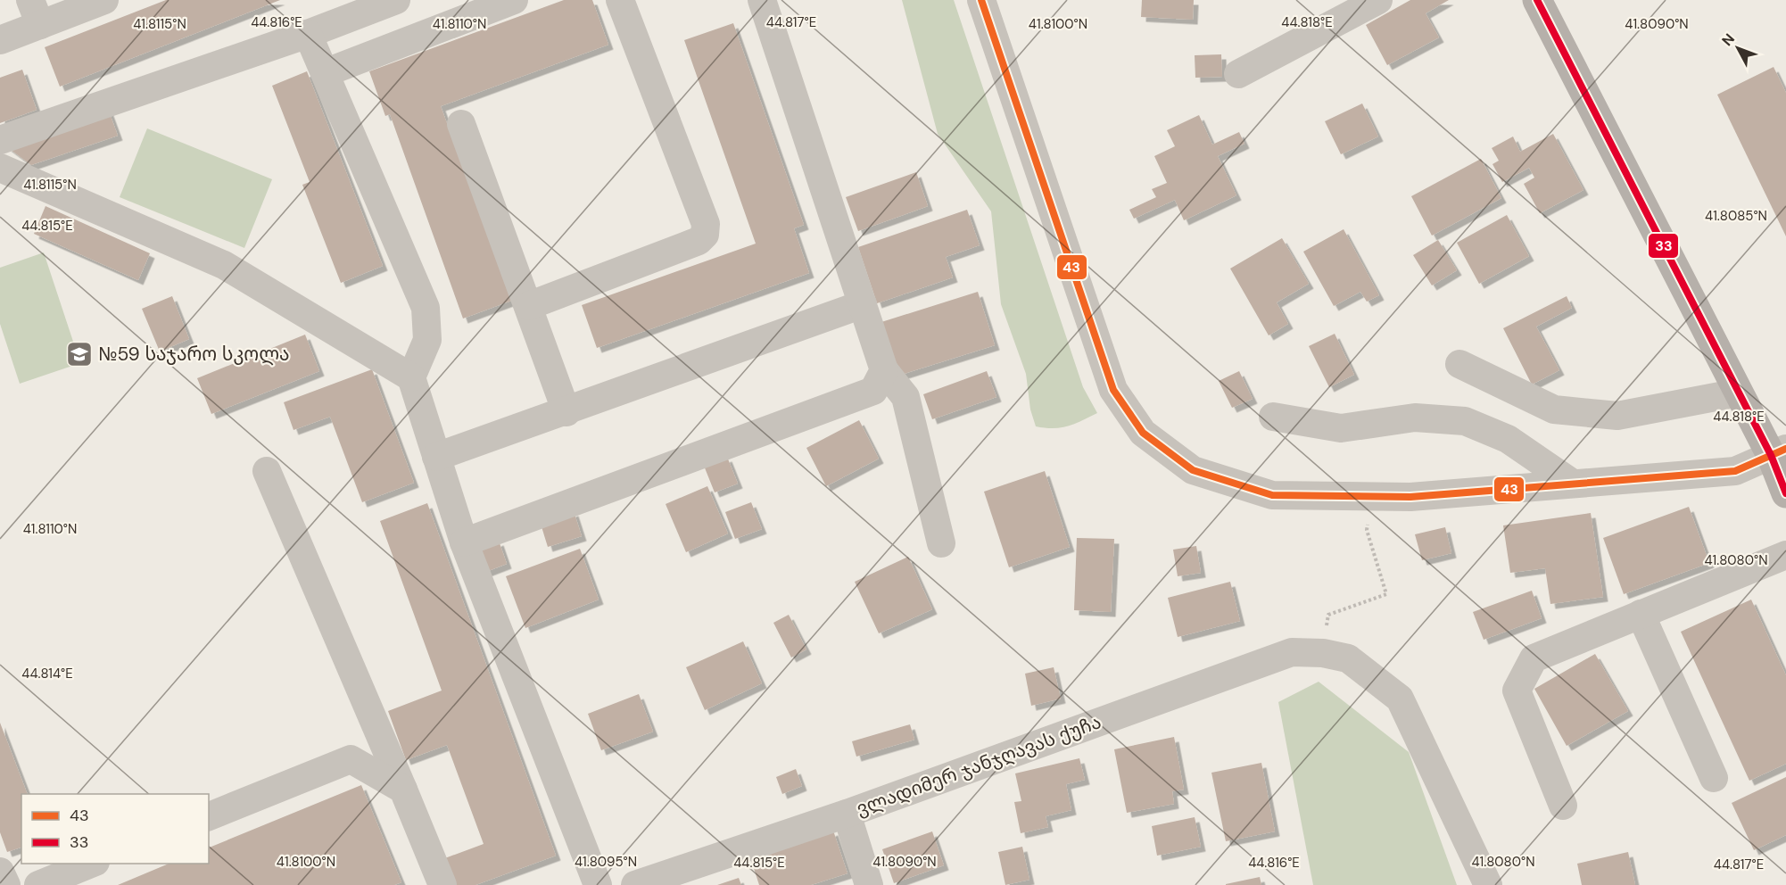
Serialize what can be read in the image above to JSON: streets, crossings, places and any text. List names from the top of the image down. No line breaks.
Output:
{"streets":{"street":["ვლადიმერ ჯანჯღავას ქუჩა"]},"places":{"school or university":["№59 საჯარო სკოლა"]},"lines":["transit line 43","transit line 33"],"legend":["43","33"],"north":"top left","coordinates":["44.817°E","44.818°E","44.816°E","41.8115°N","41.8110°N","41.8100°N","41.8090°N","41.8085°N","44.815°E","41.8080°N","44.814°E","41.8095°N"]}
